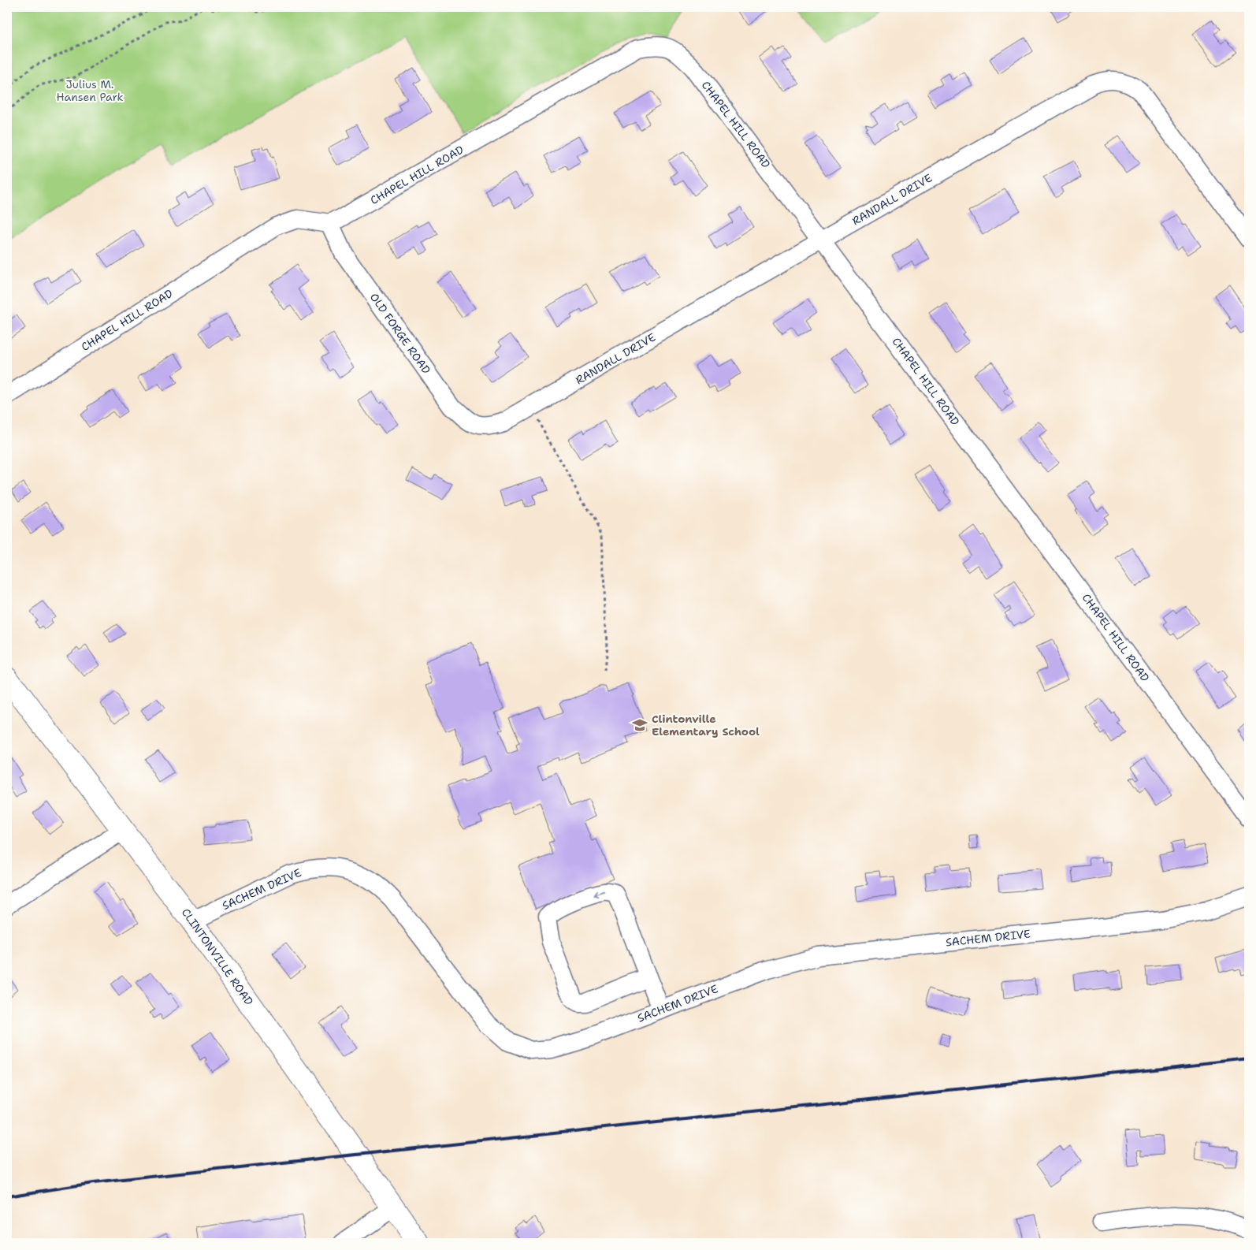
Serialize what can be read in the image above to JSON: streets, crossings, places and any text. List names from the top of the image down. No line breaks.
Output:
{"streets":{"main road":["CLINTONVILLE ROAD"],"street":["CHAPEL HILL ROAD","RANDALL DRIVE","OLD FORGE ROAD","SACHEM DRIVE"]},"crossings":[["CHAPEL HILL ROAD","RANDALL DRIVE"],["CHAPEL HILL ROAD","OLD FORGE ROAD"],["RANDALL DRIVE","OLD FORGE ROAD"],["SACHEM DRIVE","CLINTONVILLE ROAD"]],"parks":["Julius M. Hansen Park"],"places":{"school or university":["Clintonville Elementary School"]}}
